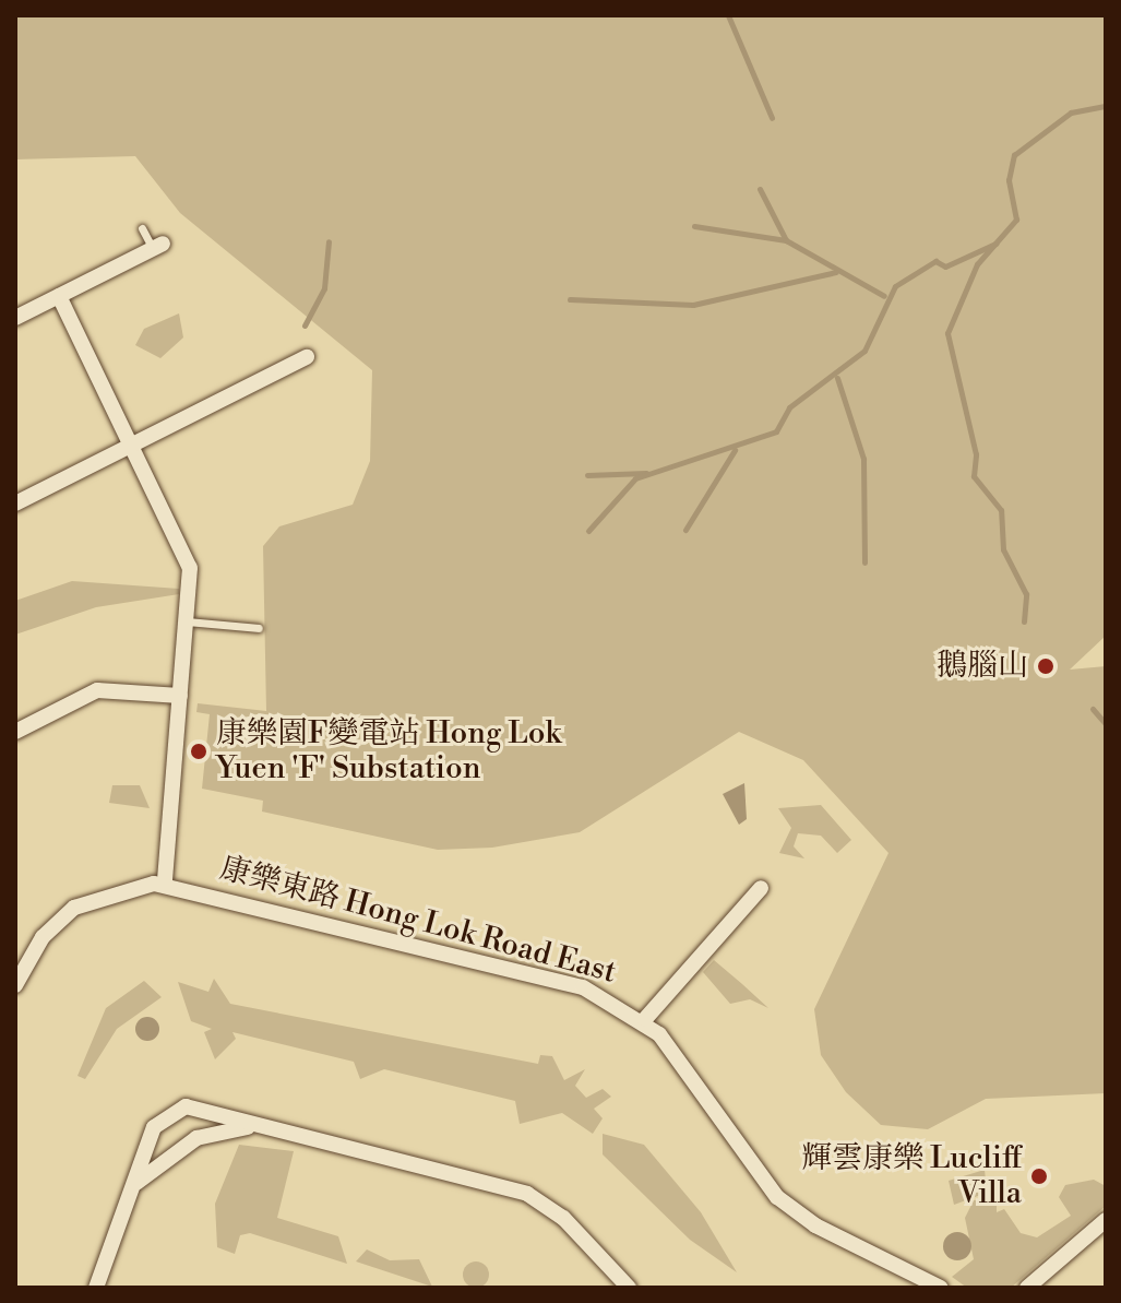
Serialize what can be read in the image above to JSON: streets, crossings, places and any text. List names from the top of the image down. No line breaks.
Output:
{"streets":{"street":["康樂東路 Hong Lok Road East"]},"places":["鵝腦山","康樂園F變電站 Hong Lok Yuen 'F' Substation","輝雲康樂 Lucliff Villa"]}
